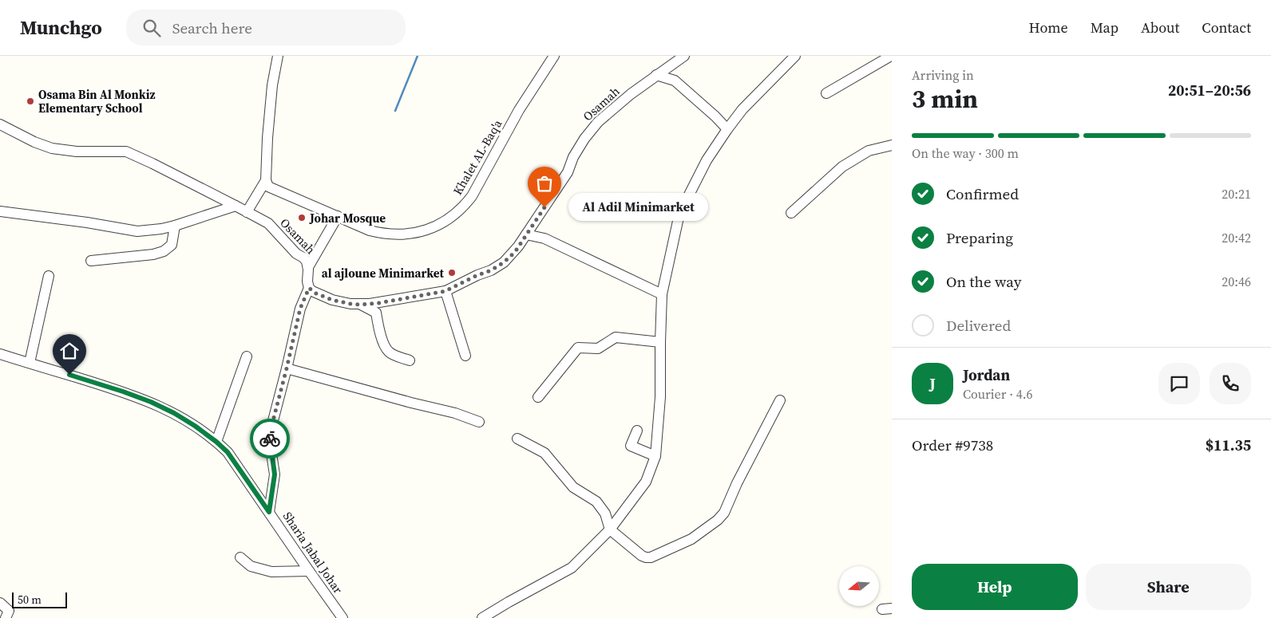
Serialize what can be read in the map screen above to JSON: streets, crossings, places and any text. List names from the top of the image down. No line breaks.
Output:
{"streets":{"street":["Osamah","Khalet AL-Baq'a","Sharia Jabal Johar"]},"places":["Osama Bin Al Monkiz Elementary School","Al Adil Minimarket","Johar Mosque","al ajloune Minimarket"],"scale_bar":"50 m","north":"left","page":{"header":"Munchgo","search":"Search here","nav":["Home","Map","About","Contact"],"heading":["3 min","Arriving in","20:51–20:56"],"panel":["Jordan","Courier · 4.6","Order #9738","$11.35"],"bar":"On the way · 300 m","list":[["Confirmed","20:21"],["Preparing","20:42"],["On the way","20:46"],"Delivered"],"bubble":"Al Adil Minimarket","round":"J","buttons":["Help","Share"],"scale":"50 m"}}
